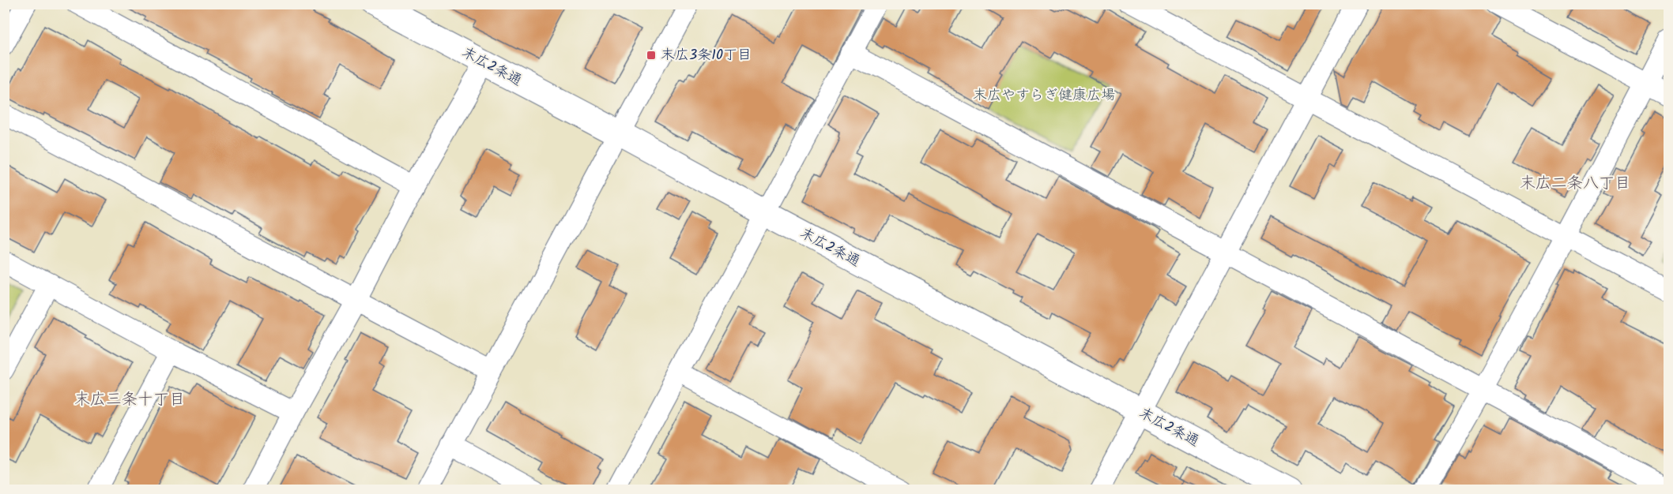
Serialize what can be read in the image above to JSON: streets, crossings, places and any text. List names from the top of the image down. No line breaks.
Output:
{"streets":{"street":["末広2条通"]},"districts":["末広二条八丁目","末広三条十丁目"],"parks":["末広やすらぎ健康広場"],"places":{"transit":["末広3条10丁目"]}}
